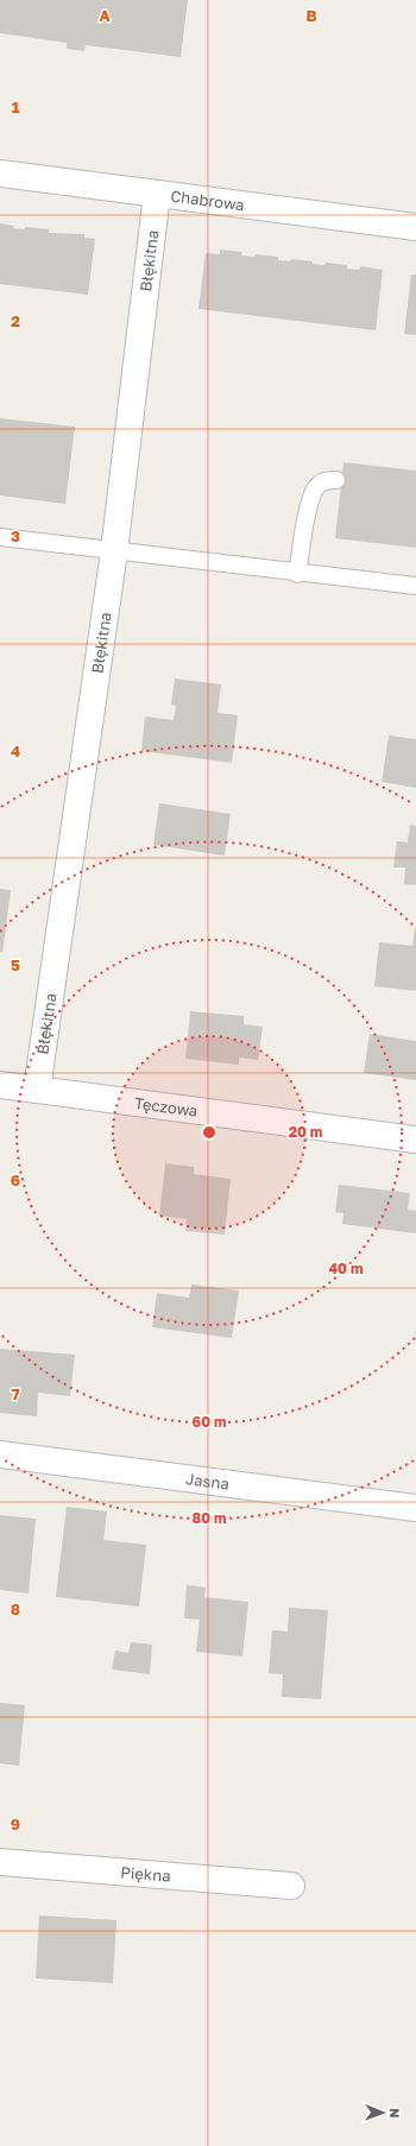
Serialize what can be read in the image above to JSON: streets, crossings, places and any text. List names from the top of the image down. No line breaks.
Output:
{"streets":{"street":["Chabrowa","Błękitna","Tęczowa","Jasna","Piękna"]},"crossings":[["Chabrowa","Błękitna"],["Błękitna","Tęczowa"]],"north":"right","grid":{"columns":["A","B"],"rows":["1","2","3","4","5","6","7","8","9"]},"rings":["20 m","40 m","60 m","80 m"]}
